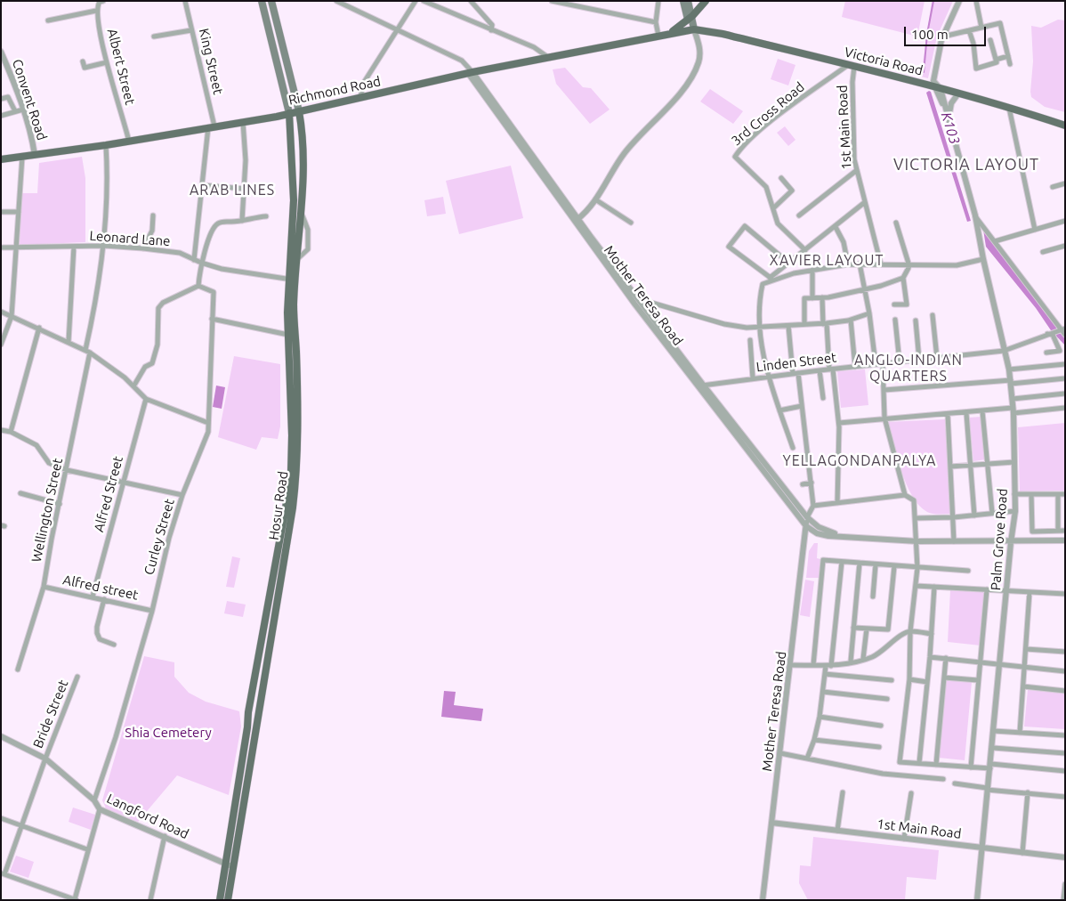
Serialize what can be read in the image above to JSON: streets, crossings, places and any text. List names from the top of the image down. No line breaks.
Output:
{"streets":{"main road":["Victoria Road","Richmond Road","Hosur Road"],"street":["King Street","Albert Street","Convent Road","3rd Cross Road","1st Main Road","Leonard Lane","Mother Teresa Road","Linden Street","Alfred Street","Wellington Street","Curley Street","Palm Grove Road","Alfred street","Bride Street","Langford Road"]},"crossings":[["King Street","Richmond Road"],["King Street","Leonard Lane"],["Victoria Road","Richmond Road"],["Victoria Road","3rd Cross Road"],["Victoria Road","1st Main Road"],["Victoria Road","Palm Grove Road"],["Albert Street","Richmond Road"],["Richmond Road","Convent Road"],["Richmond Road","Mother Teresa Road"],["Richmond Road","Hosur Road"],["Richmond Road","Wellington Street"],["3rd Cross Road","1st Main Road"],["1st Main Road","Mother Teresa Road"],["1st Main Road","Palm Grove Road"],["Leonard Lane","Hosur Road"],["Leonard Lane","Wellington Street"],["Mother Teresa Road","Linden Street"],["Linden Street","Palm Grove Road"],["Alfred Street","Alfred street"],["Hosur Road","Langford Road"],["Wellington Street","Alfred street"],["Curley Street","Alfred street"],["Curley Street","Langford Road"],["Bride Street","Langford Road"]],"districts":["VICTORIA LAYOUT","ARAB LINES","XAVIER LAYOUT","ANGLO-INDIAN QUARTERS","YELLAGONDANPALYA"],"water":["K103"],"parks":["Shia Cemetery"],"scale_bar":"100 m"}
